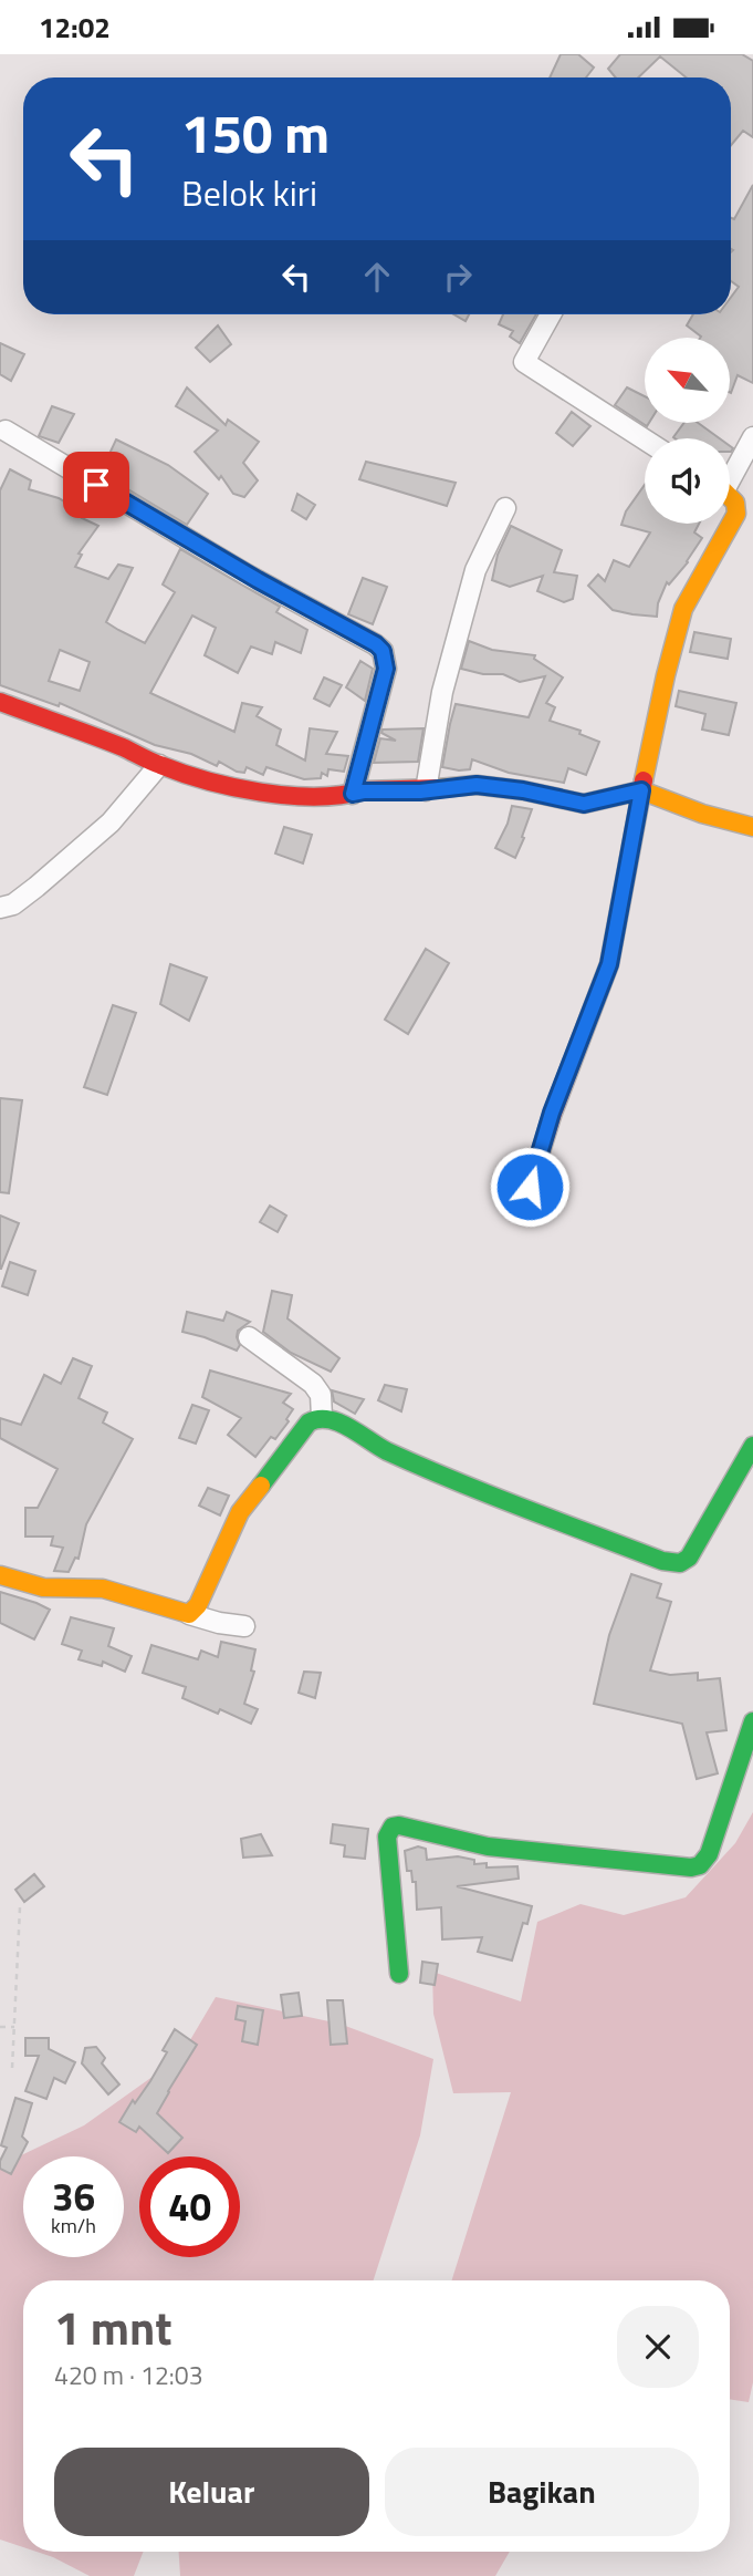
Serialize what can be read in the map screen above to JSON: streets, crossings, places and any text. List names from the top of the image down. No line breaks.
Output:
{"north":"top left","page":{"status":"12:02","turn":["150 m","Belok kiri"],"speed":"36 km/h","limit":"40","heading":["1 mnt","420 m · 12:03"],"buttons":["Keluar","Bagikan"]}}
